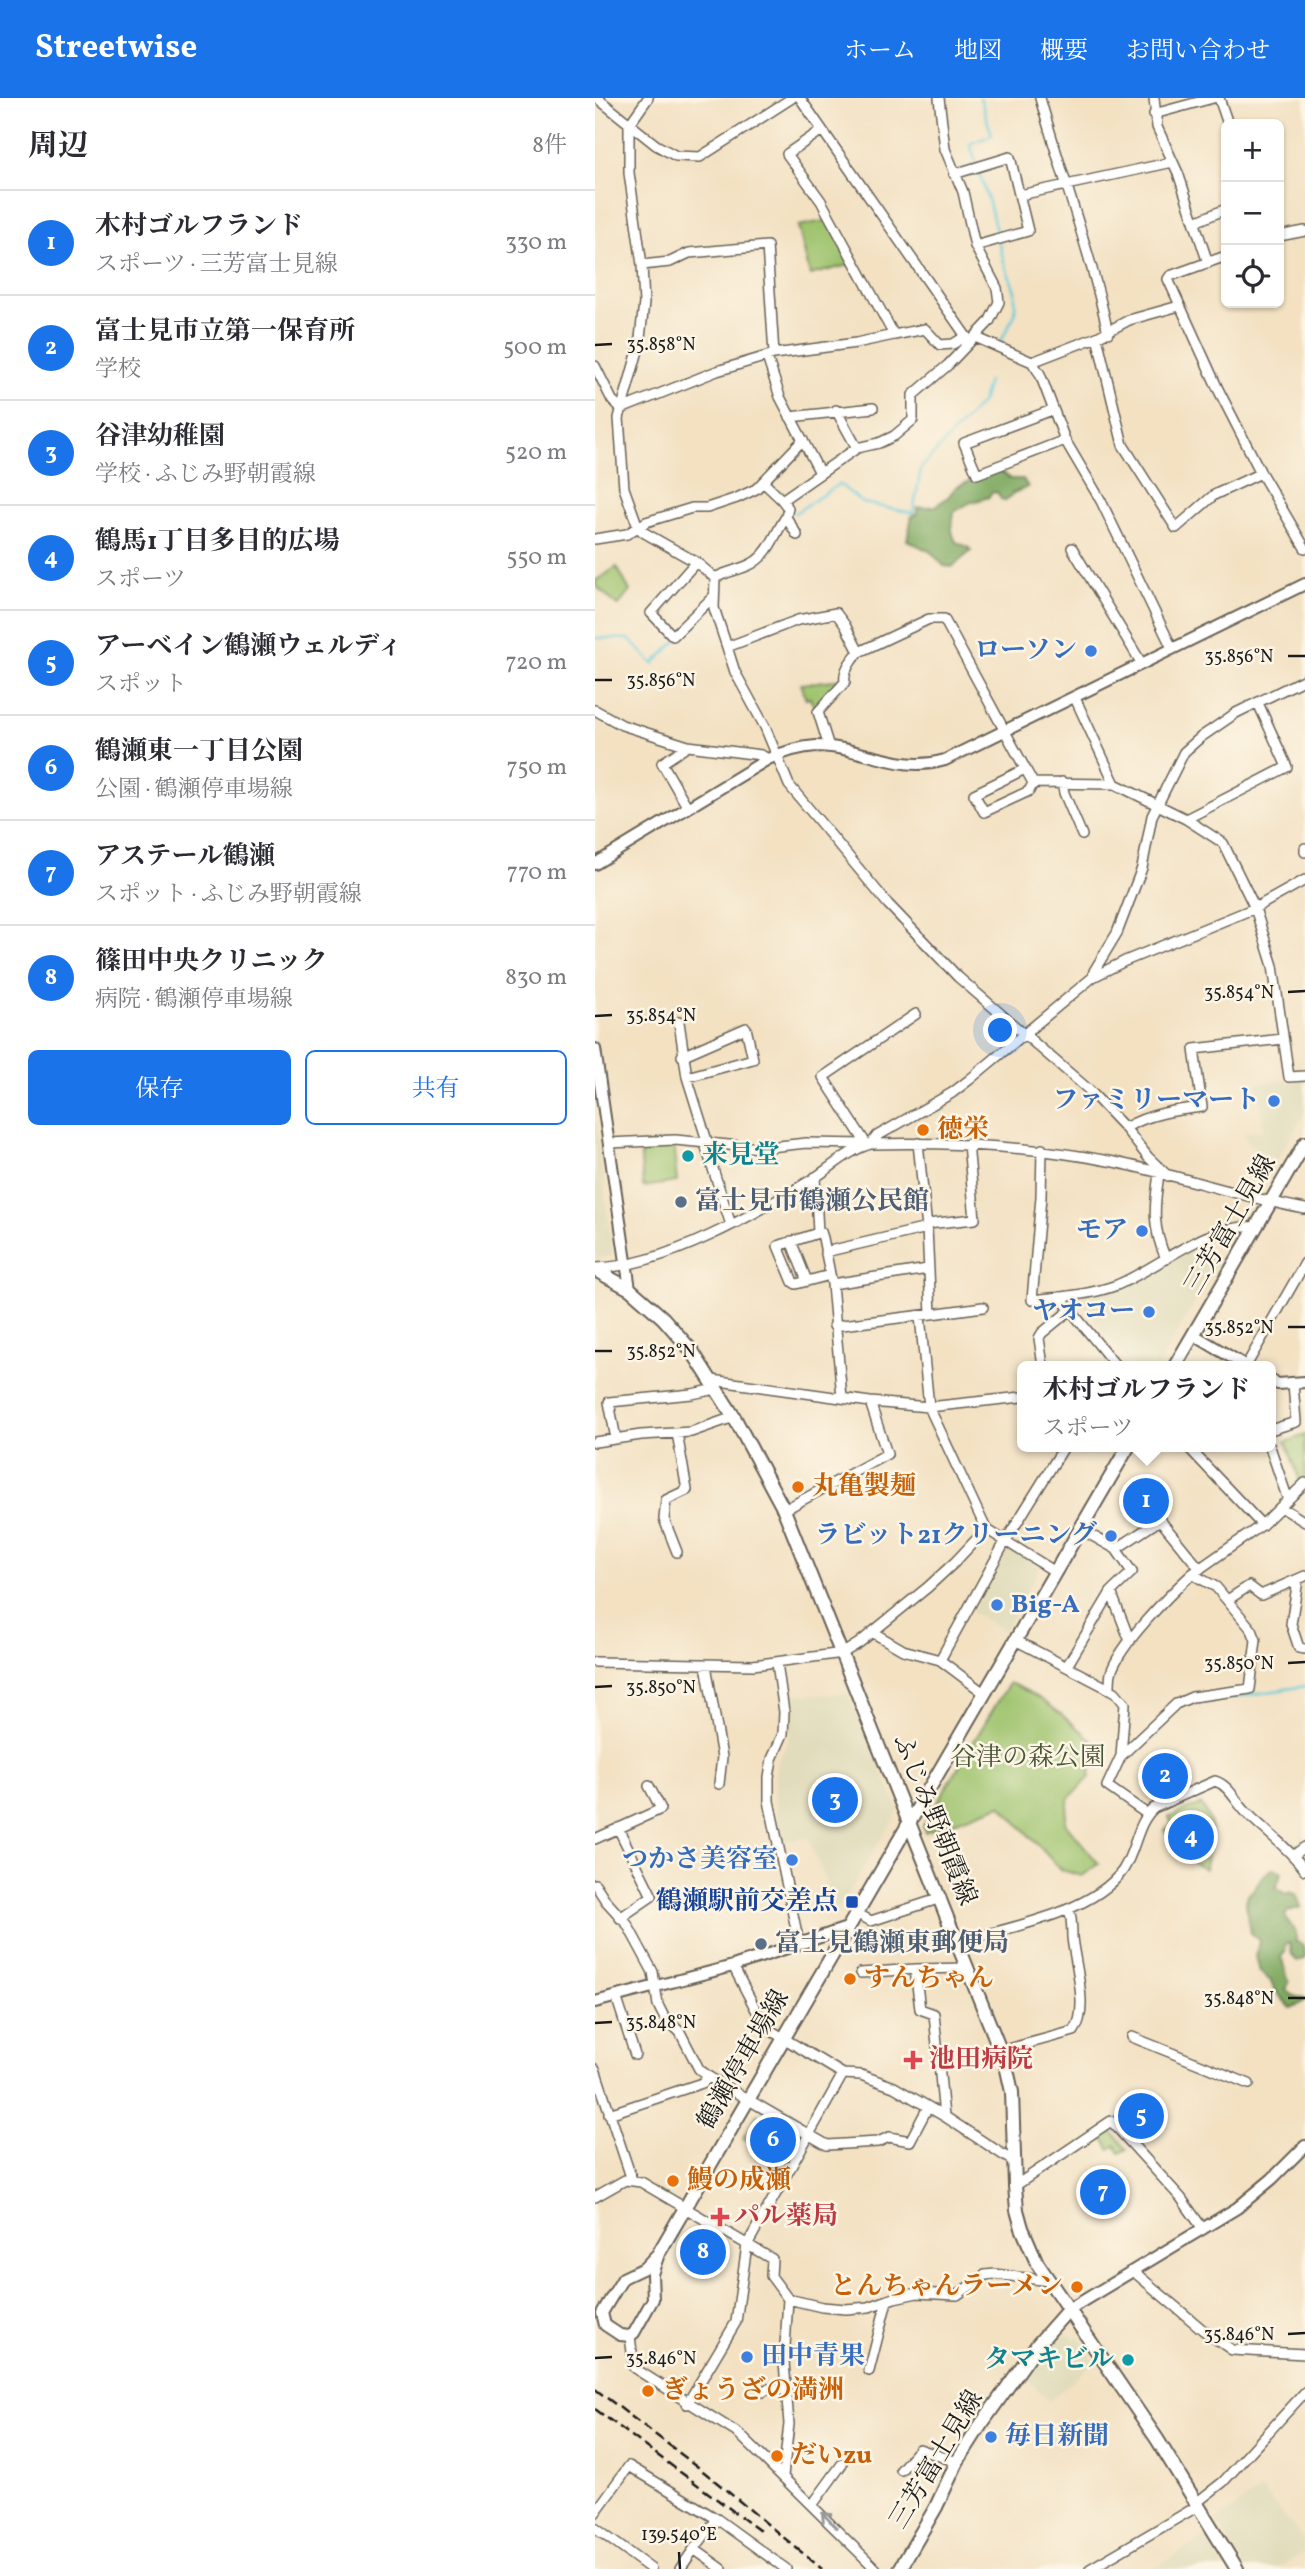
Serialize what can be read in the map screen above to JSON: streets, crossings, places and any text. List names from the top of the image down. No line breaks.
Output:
{"streets":{"main road":["三芳富士見線","ふじみ野朝霞線","鶴瀬停車場線"]},"crossings":[["三芳富士見線","ふじみ野朝霞線"],["ふじみ野朝霞線","鶴瀬停車場線"]],"parks":["谷津の森公園"],"places":{"other":["ローソン","ファミリーマート","徳栄","来見堂","富士見市鶴瀬公民館","モア","ヤオコー","丸亀製麺","ラビット21クリーニング","Big-A","つかさ美容室","富士見鶴瀬東郵便局","すんちゃん","鰻の成瀬","とんちゃんラーメン","田中青果","タマキビル","ぎょうざの満洲","毎日新聞","だいzu"],"transit":["鶴瀬駅前交差点"],"health":["池田病院","パル薬局"]},"page":{"header":"Streetwise","nav":["ホーム","地図","概要","お問い合わせ"],"heading":["周辺","8件"],"map_buttons":["+","−"],"list":[{"mark":"1","name":"木村ゴルフランド","note":"スポーツ · 三芳富士見線","value":"330 m"},{"mark":"2","name":"富士見市立第一保育所","note":"学校","value":"500 m"},{"mark":"3","name":"谷津幼稚園","note":"学校 · ふじみ野朝霞線","value":"520 m"},{"mark":"4","name":"鶴馬1丁目多目的広場","note":"スポーツ","value":"550 m"},{"mark":"5","name":"アーベイン鶴瀬ウェルディ","note":"スポット","value":"720 m"},{"mark":"6","name":"鶴瀬東一丁目公園","note":"公園 · 鶴瀬停車場線","value":"750 m"},{"mark":"7","name":"アステール鶴瀬","note":"スポット · ふじみ野朝霞線","value":"770 m"},{"mark":"8","name":"篠田中央クリニック","note":"病院 · 鶴瀬停車場線","value":"830 m"}],"buttons":["保存","共有"],"popup":["木村ゴルフランド","スポーツ"],"pins":["1","2","3","4","5","6","7","8"]},"coordinates":["35.858°N","35.856°N","35.854°N","35.852°N","35.850°N","35.848°N","35.846°N","139.540°E"]}
